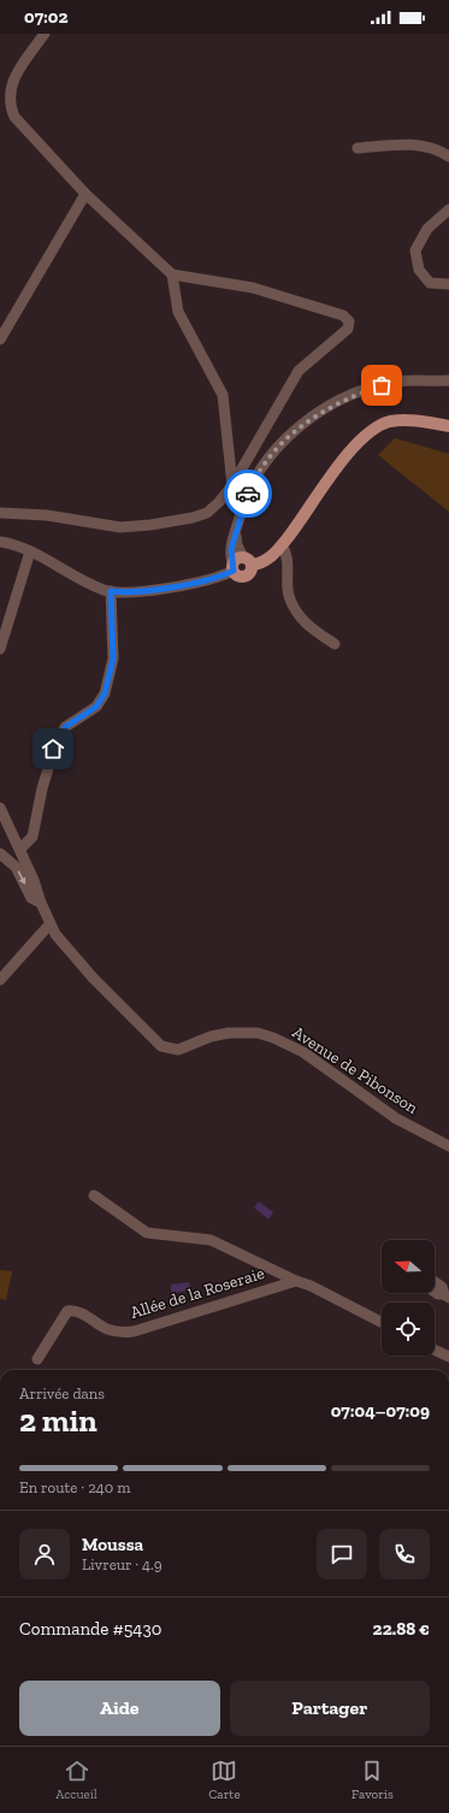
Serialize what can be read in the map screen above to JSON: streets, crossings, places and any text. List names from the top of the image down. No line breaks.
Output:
{"streets":{"street":["Avenue de Pibonson","Allée de la Roseraie"]},"north":"left","page":{"status":"07:02","heading":["2 min","Arrivée dans","07:04–07:09"],"panel":["Moussa","Livreur · 4.9","Commande #5430","22.88 €"],"bar":"En route · 240 m","buttons":["Aide","Partager"],"tabs":["Accueil","Carte","Favoris"]}}
